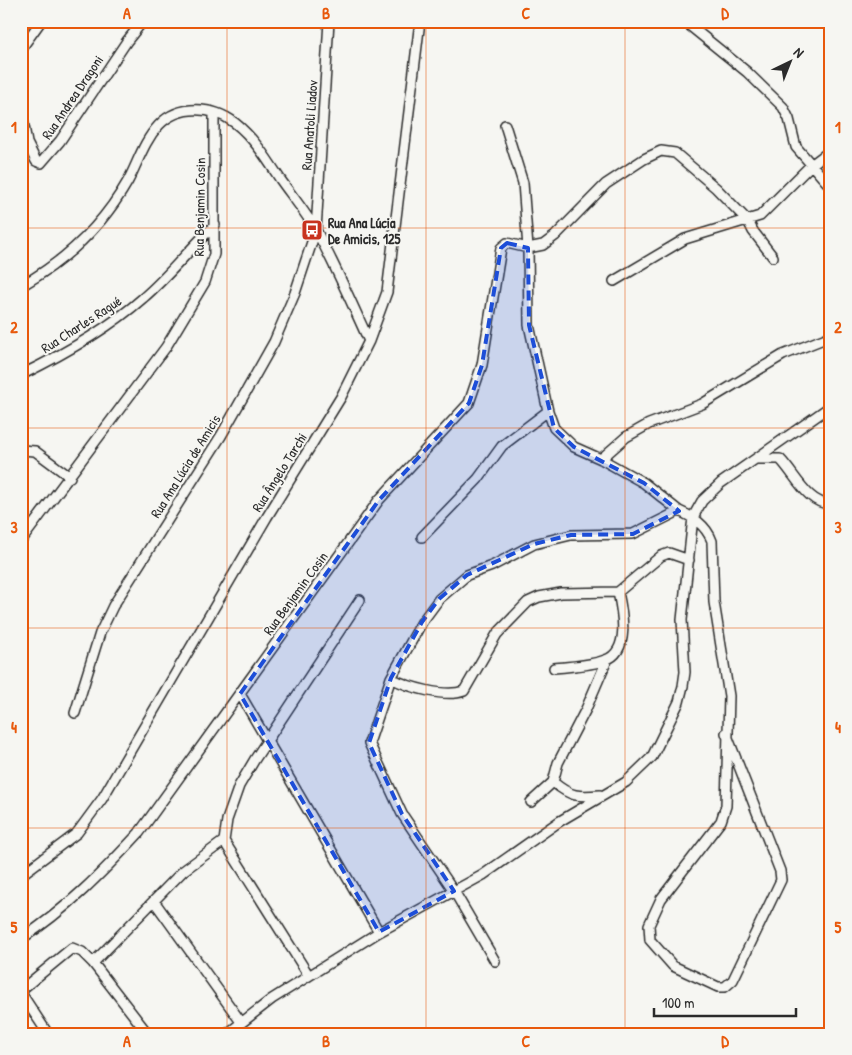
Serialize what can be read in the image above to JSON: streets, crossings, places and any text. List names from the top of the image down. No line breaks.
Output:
{"streets":{"street":["Rua Andrea Dragoni","Rua Anatoli Liadov","Rua Benjamin Cosin","Rua Charles Ragué","Rua Ana Lúcia de Amicis","Rua Ângelo Tarchi"]},"crossings":[["Rua Anatoli Liadov","Rua Ana Lúcia de Amicis"],["Rua Benjamin Cosin","Rua Charles Ragué"]],"places":{"bus stop":["Rua Ana Lúcia De Amicis, 125"]},"scale_bar":"100 m","north":"top right","grid":{"columns":["A","B","C","D"],"rows":["1","2","3","4","5"]}}
